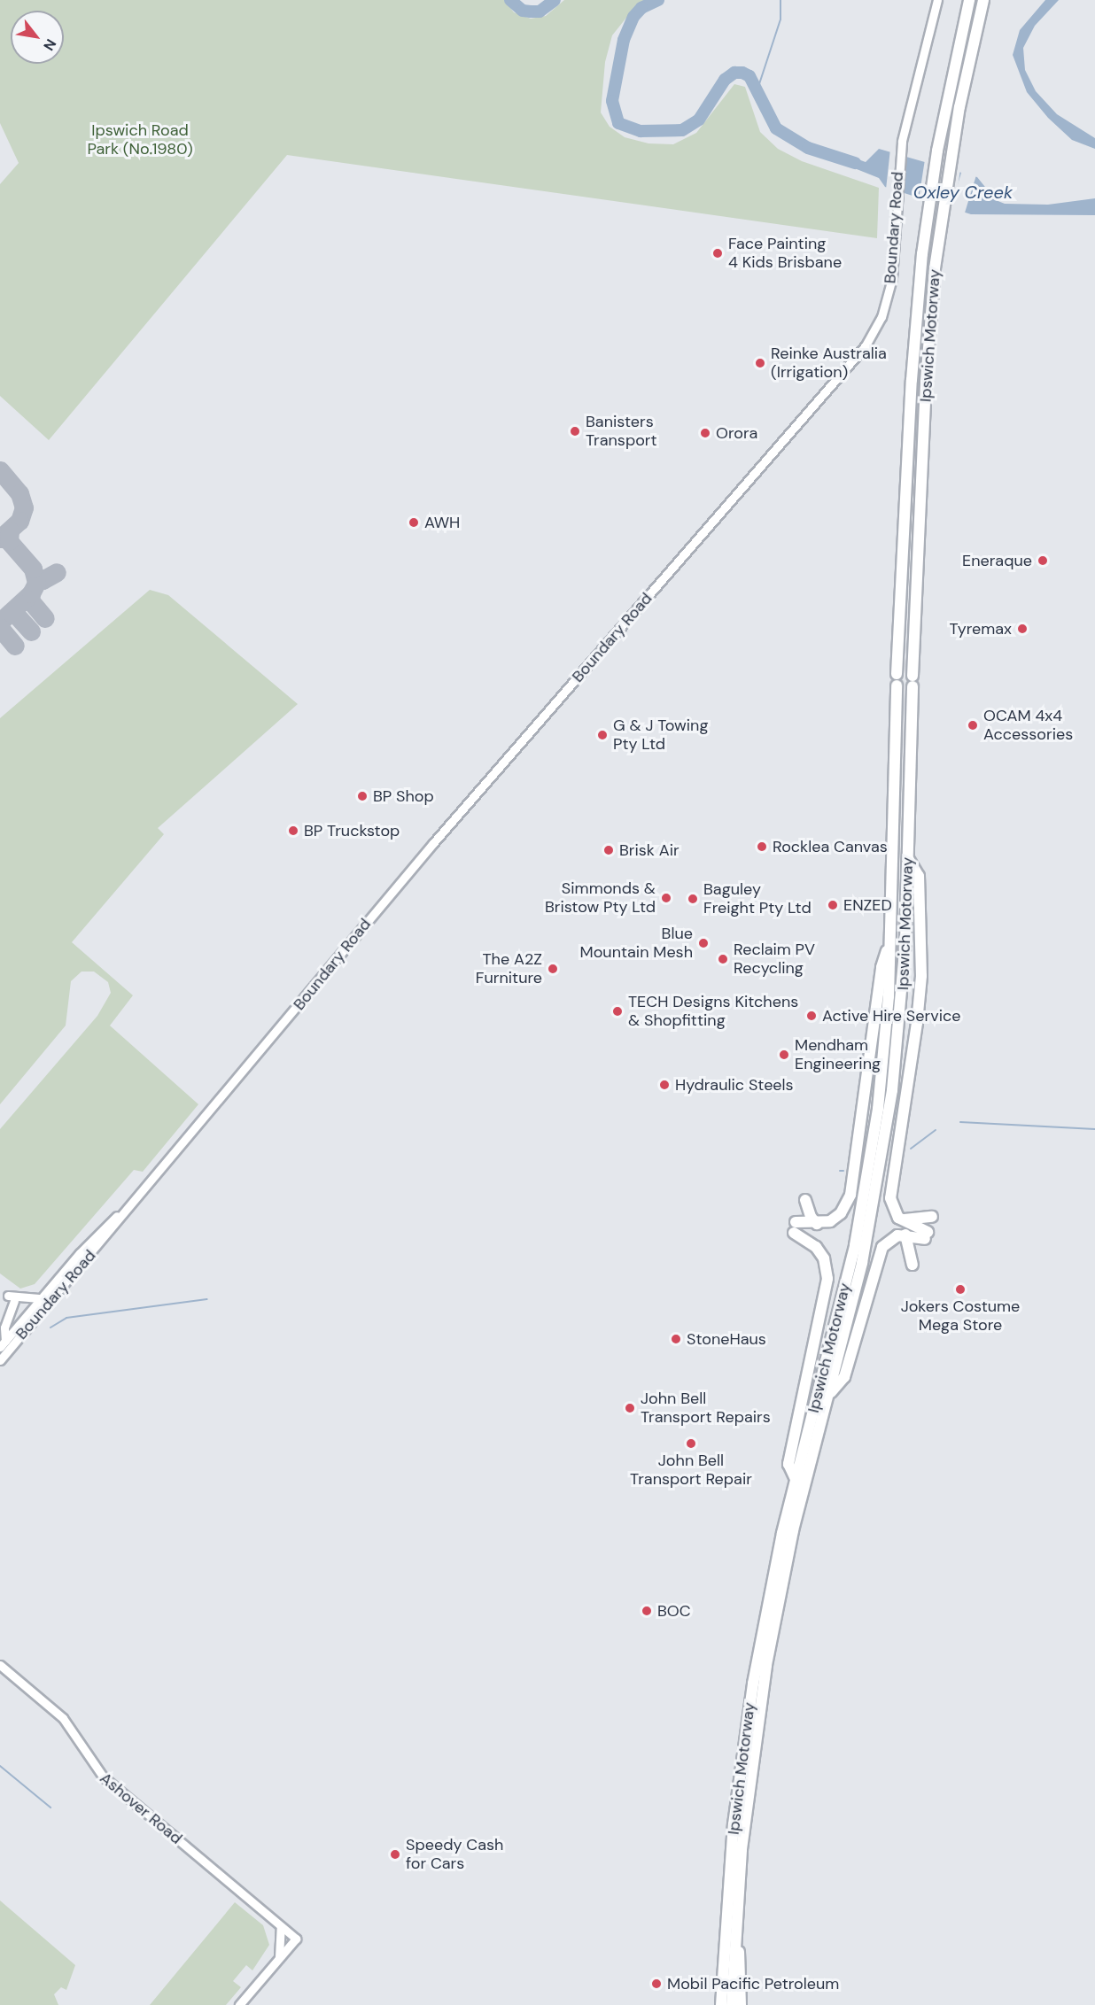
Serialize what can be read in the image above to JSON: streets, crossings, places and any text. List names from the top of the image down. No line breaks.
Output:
{"streets":{"highway":["Ipswich Motorway"],"main road":["Boundary Road","Ashover Road"]},"water":["Oxley Creek"],"parks":["Ipswich Road Park (No.1980)"],"places":["Face Painting 4 Kids Brisbane","Reinke Australia (Irrigation)","Banisters Transport","Orora","AWH","Eneraque","Tyremax","OCAM 4x4 Accessories","G & J Towing Pty Ltd","BP Shop","BP Truckstop","Rocklea Canvas","Brisk Air","Simmonds & Bristow Pty Ltd","Baguley Freight Pty Ltd","ENZED","Blue Mountain Mesh","Reclaim PV Recycling","The A2Z Furniture","TECH Designs Kitchens & Shopfitting","Active Hire Service","Mendham Engineering","Hydraulic Steels","Jokers Costume Mega Store","StoneHaus","John Bell Transport Repairs","John Bell Transport Repair","BOC","Speedy Cash for Cars","Mobil Pacific Petroleum"],"north":"bottom right"}
